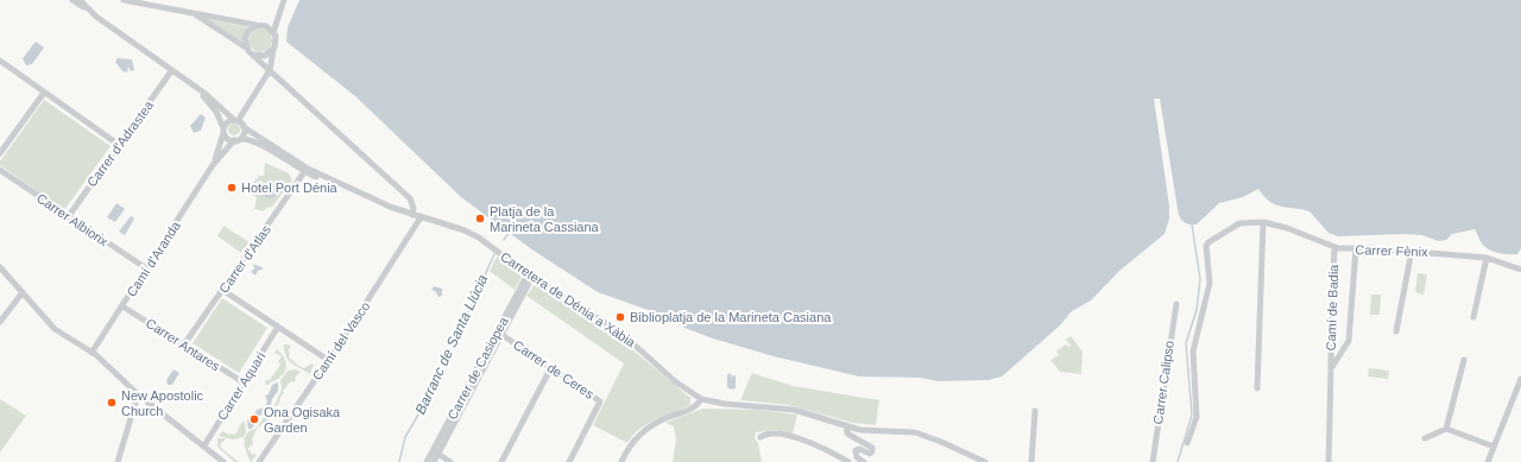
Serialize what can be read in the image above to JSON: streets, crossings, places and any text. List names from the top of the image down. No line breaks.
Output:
{"streets":{"street":["Carrer d'Adrastea","Carrer Albiorix","Carrer Fènix","Camí d'Aranda","Carrer d'Atlas","Carretera de Dénia a Xàbia","Camí de Badia","Camí del Vasco","Carrer Antares","Carrer de Casiopea","Carrer de Ceres","Carrer Calipso","Carrer Aquari"]},"crossings":[["Carrer d'Adrastea","Carrer Albiorix"],["Carrer Albiorix","Camí d'Aranda"],["Carrer Fènix","Camí de Badia"],["Camí d'Aranda","Carretera de Dénia a Xàbia"],["Camí d'Aranda","Carrer Antares"],["Carrer d'Atlas","Carretera de Dénia a Xàbia"],["Carrer d'Atlas","Carrer Antares"],["Carretera de Dénia a Xàbia","Camí del Vasco"],["Carretera de Dénia a Xàbia","Carrer de Casiopea"],["Carrer Antares","Carrer Aquari"],["Carrer de Casiopea","Carrer de Ceres"]],"water":["Barranc de Santa Llúcia"],"places":["Hotel Port Dénia","Platja de la Marineta Cassiana","Biblioplatja de la Marineta Casiana","New Apostolic Church","Ona Ogisaka Garden"]}
